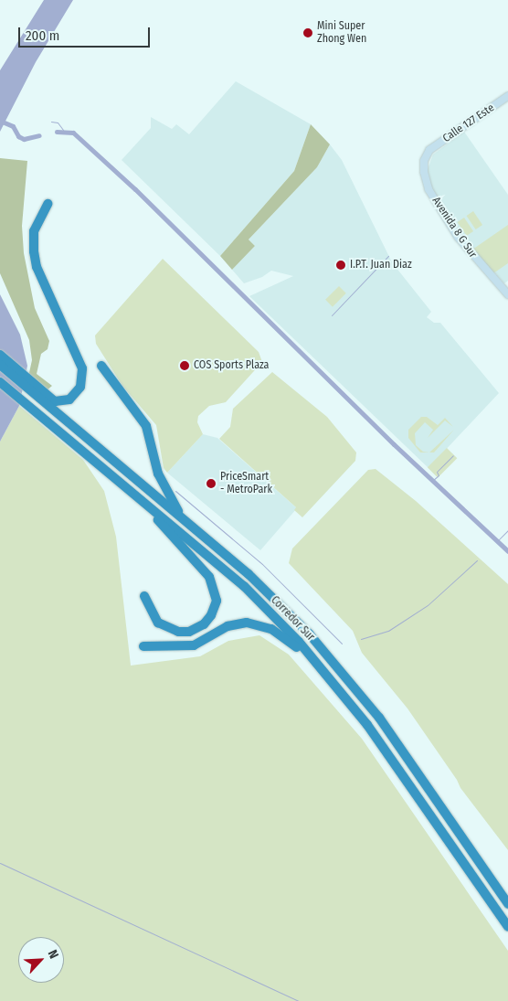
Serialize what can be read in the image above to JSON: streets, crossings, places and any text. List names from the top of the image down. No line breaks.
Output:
{"streets":{"highway":["Corredor Sur"],"street":["Calle 127 Este","Avenida 8 G Sur"]},"crossings":[["Calle 127 Este","Avenida 8 G Sur"]],"places":["Mini Super Zhong Wen","I.P.T. Juan Diaz","COS Sports Plaza","PriceSmart - MetroPark"],"scale_bar":"200 m","north":"top right"}
